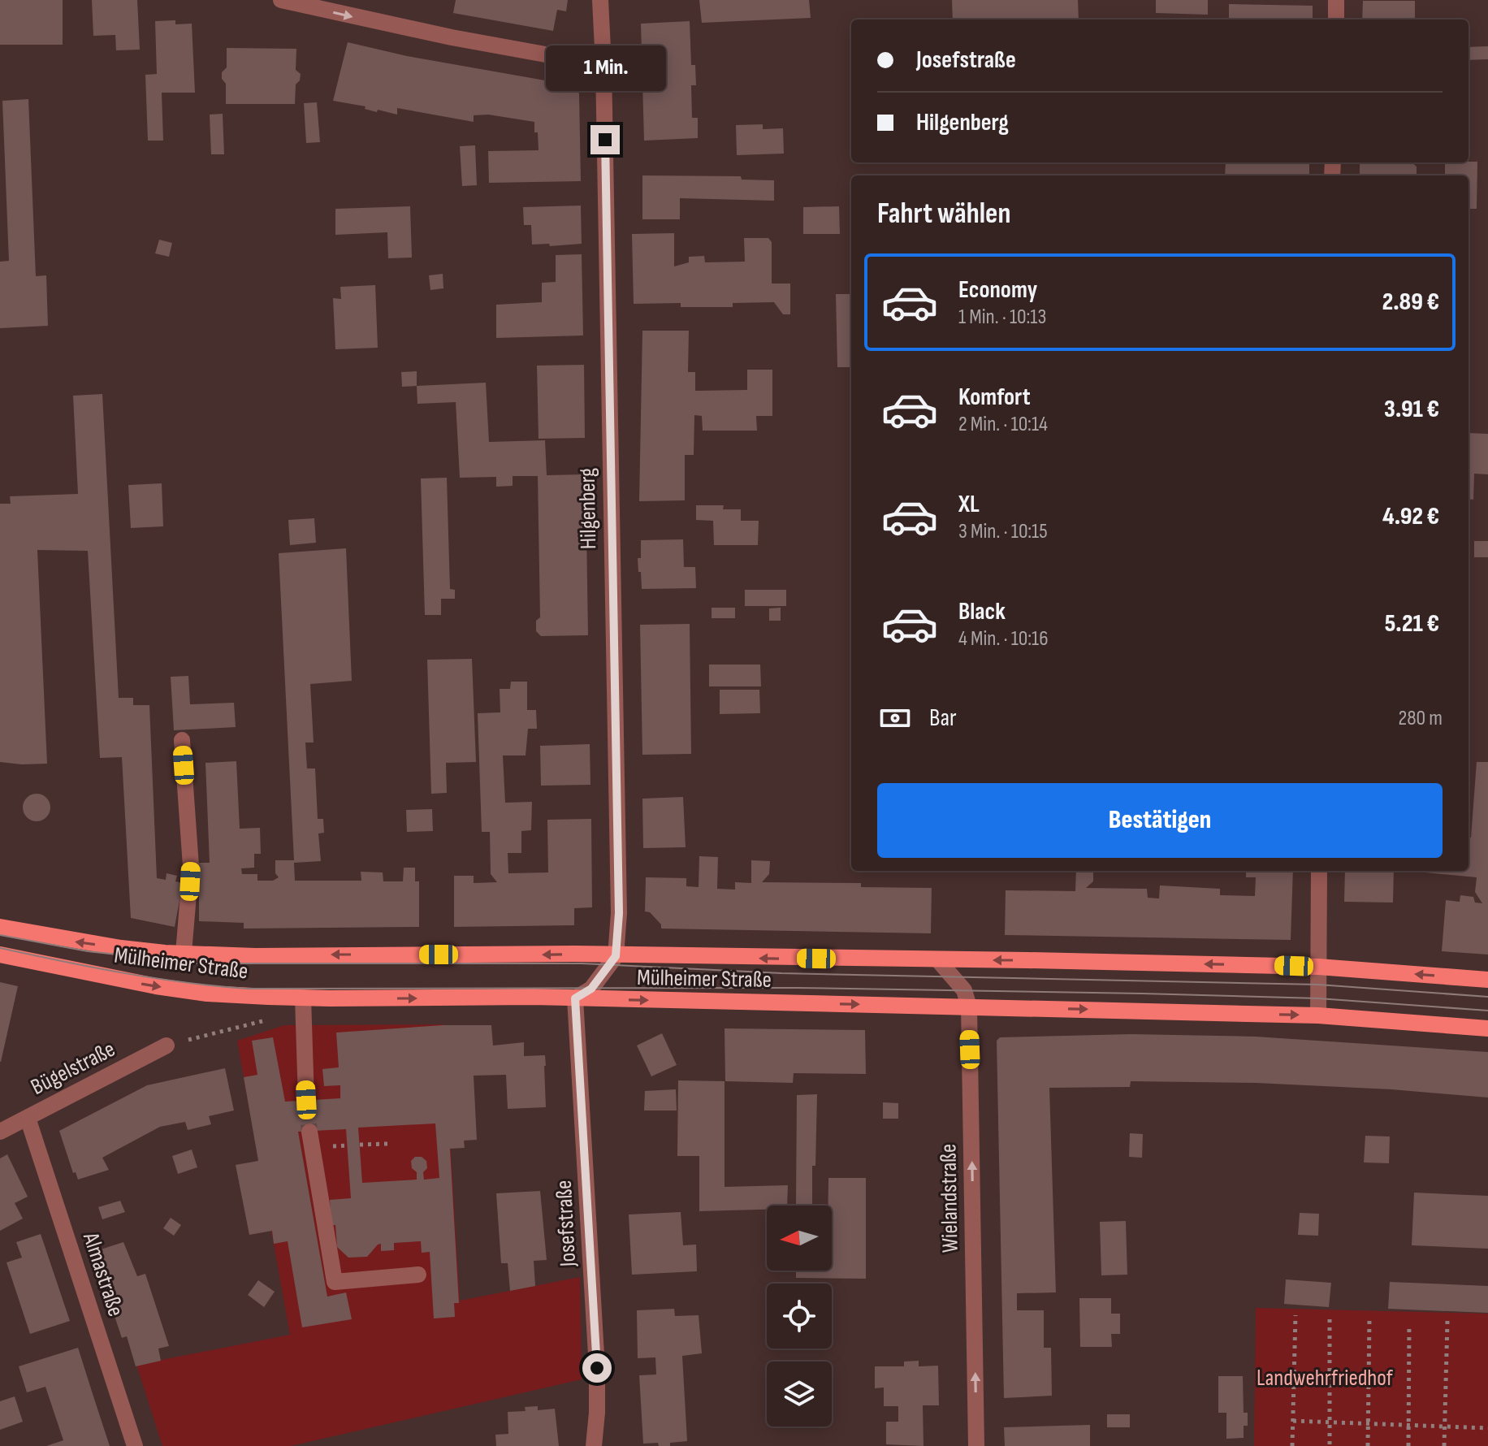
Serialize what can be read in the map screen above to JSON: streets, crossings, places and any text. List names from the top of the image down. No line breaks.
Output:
{"streets":{"main road":["Mülheimer Straße"],"street":["Hilgenberg","Bügelstraße","Wielandstraße","Josefstraße","Almastraße"]},"crossings":[["Hilgenberg","Mülheimer Straße"],["Mülheimer Straße","Wielandstraße"],["Mülheimer Straße","Josefstraße"],["Bügelstraße","Almastraße"]],"one_way":["Wielandstraße"],"parks":["Landwehrfriedhof"],"north":"left","page":{"banner":["Josefstraße","Hilgenberg"],"bubble":"1 Min.","heading":"Fahrt wählen","list":[{"name":"Economy","note":"1 Min. · 10:13","value":"2.89 €"},{"name":"Komfort","note":"2 Min. · 10:14","value":"3.91 €"},{"name":"XL","note":"3 Min. · 10:15","value":"4.92 €"},{"name":"Black","note":"4 Min. · 10:16","value":"5.21 €"}],"pay":["Bar","280 m"],"buttons":"Bestätigen"}}
